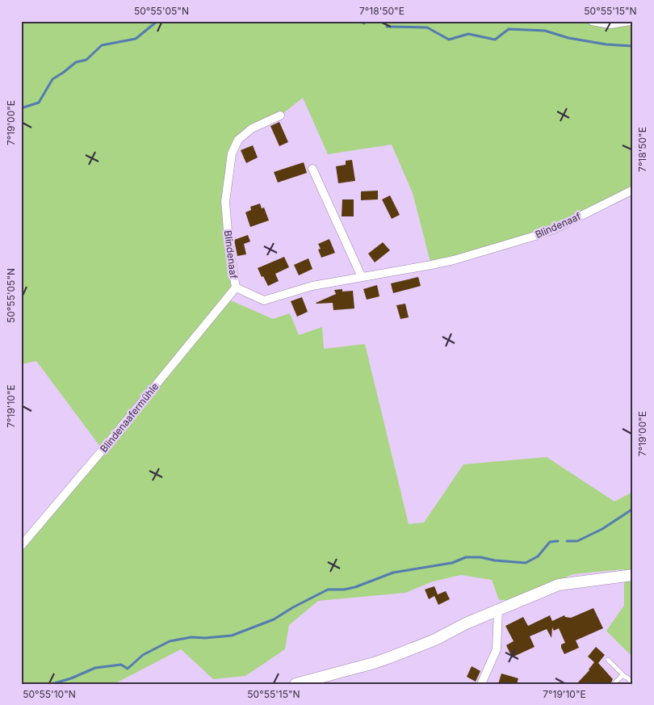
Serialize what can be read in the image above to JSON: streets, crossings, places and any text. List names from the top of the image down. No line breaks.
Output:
{"streets":{"street":["Blindenaaf","Blindenaafermühle"]},"crossings":[["Blindenaaf","Blindenaafermühle"]],"coordinates":["50°55'05\"N","7°18'50\"E","50°55'15\"N","7°19'00\"E","7°19'10\"E","50°55'10\"N"]}
